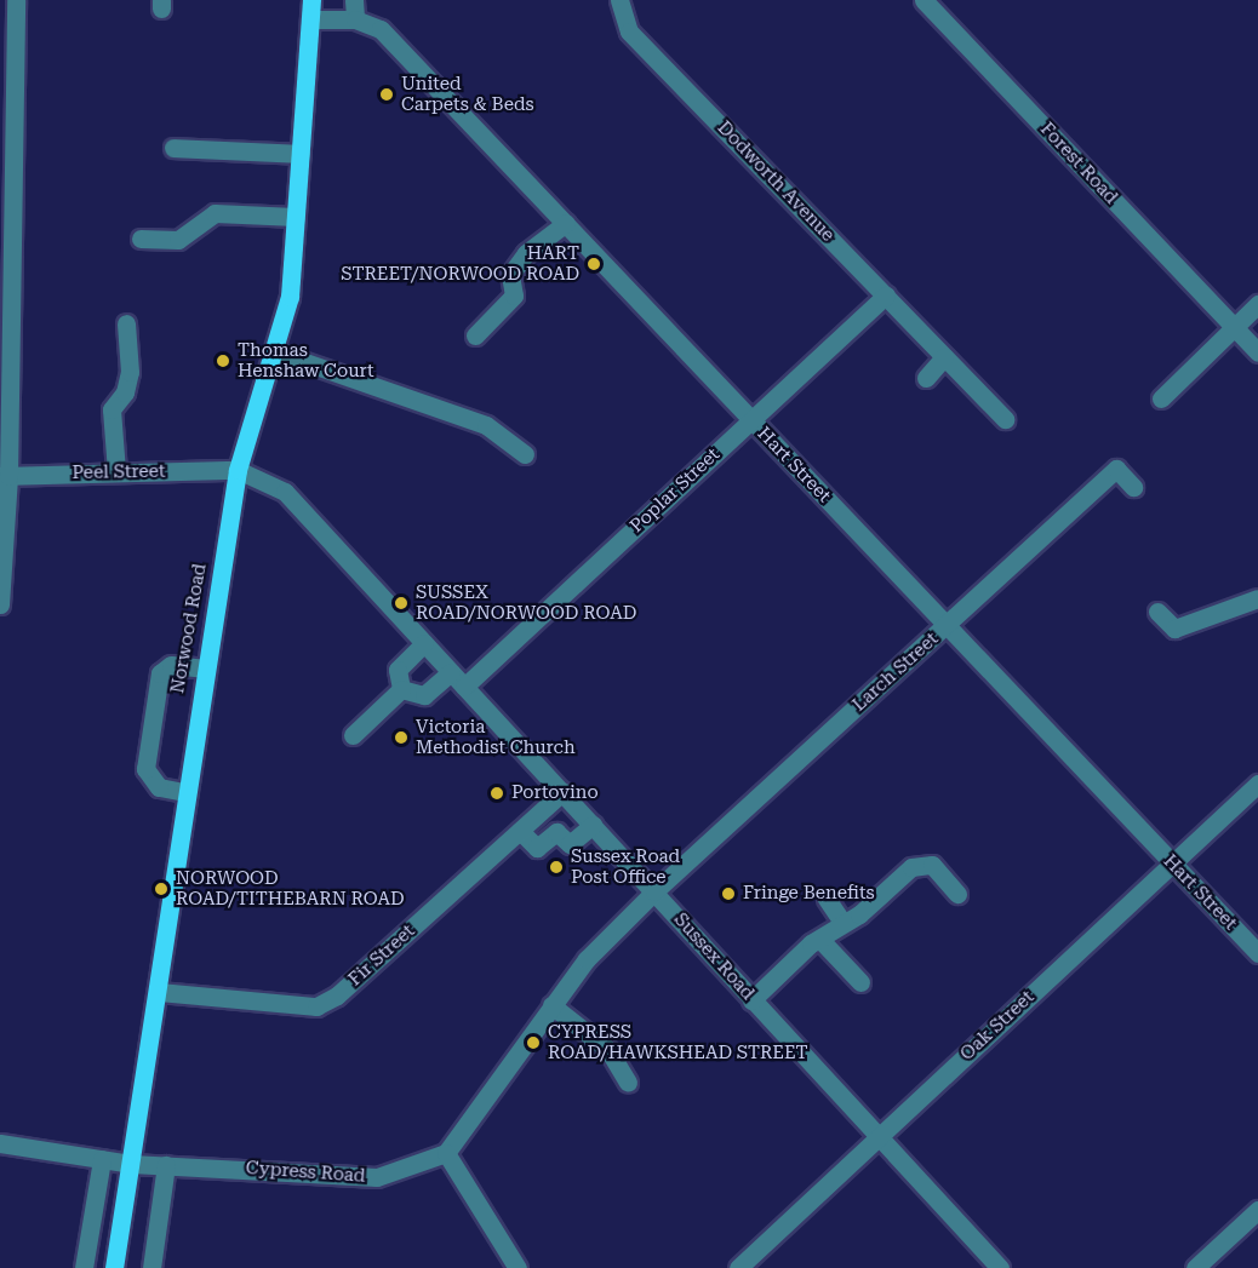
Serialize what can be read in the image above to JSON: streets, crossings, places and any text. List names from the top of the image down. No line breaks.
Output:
{"streets":{"main road":["Norwood Road"],"street":["Forest Road","Dodworth Avenue","Hart Street","Peel Street","Poplar Street","Larch Street","Fir Street","Sussex Road","Oak Street","Cypress Road"]},"crossings":[["Dodworth Avenue","Poplar Street"],["Hart Street","Poplar Street"],["Hart Street","Norwood Road"],["Hart Street","Larch Street"],["Hart Street","Oak Street"],["Peel Street","Norwood Road"],["Peel Street","Sussex Road"],["Poplar Street","Sussex Road"],["Norwood Road","Fir Street"],["Norwood Road","Sussex Road"],["Norwood Road","Cypress Road"],["Larch Street","Sussex Road"],["Fir Street","Sussex Road"],["Sussex Road","Oak Street"]],"places":["United Carpets & Beds","HART STREET/NORWOOD ROAD","Thomas Henshaw Court","SUSSEX ROAD/NORWOOD ROAD","Victoria Methodist Church","Portovino","Sussex Road Post Office","NORWOOD ROAD/TITHEBARN ROAD","Fringe Benefits","CYPRESS ROAD/HAWKSHEAD STREET"]}
